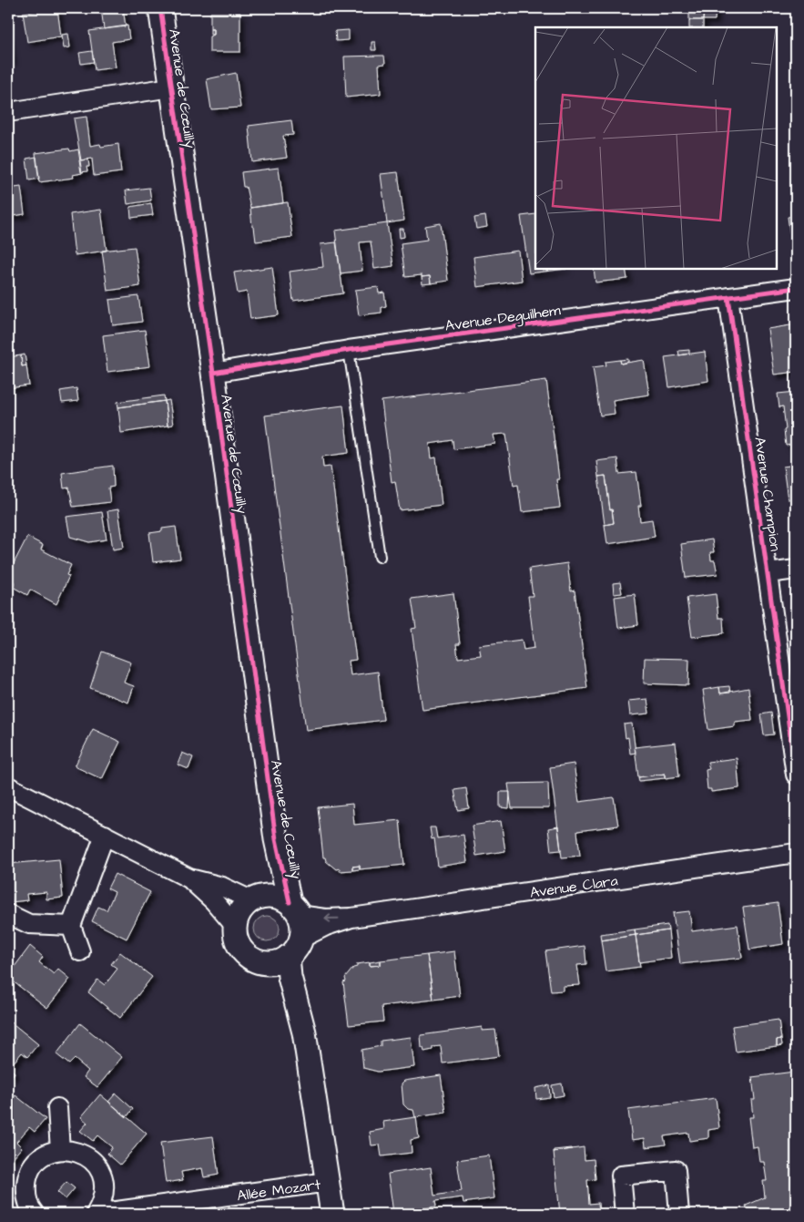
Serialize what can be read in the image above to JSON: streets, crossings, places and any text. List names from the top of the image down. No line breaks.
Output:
{"streets":{"street":["Avenue de Cœuilly","Avenue Deguilhem","Avenue Champion","Avenue Clara","Allée Mozart"]},"crossings":[["Avenue de Cœuilly","Avenue Deguilhem"],["Avenue de Cœuilly","Avenue Clara"],["Avenue Deguilhem","Avenue Champion"]]}
